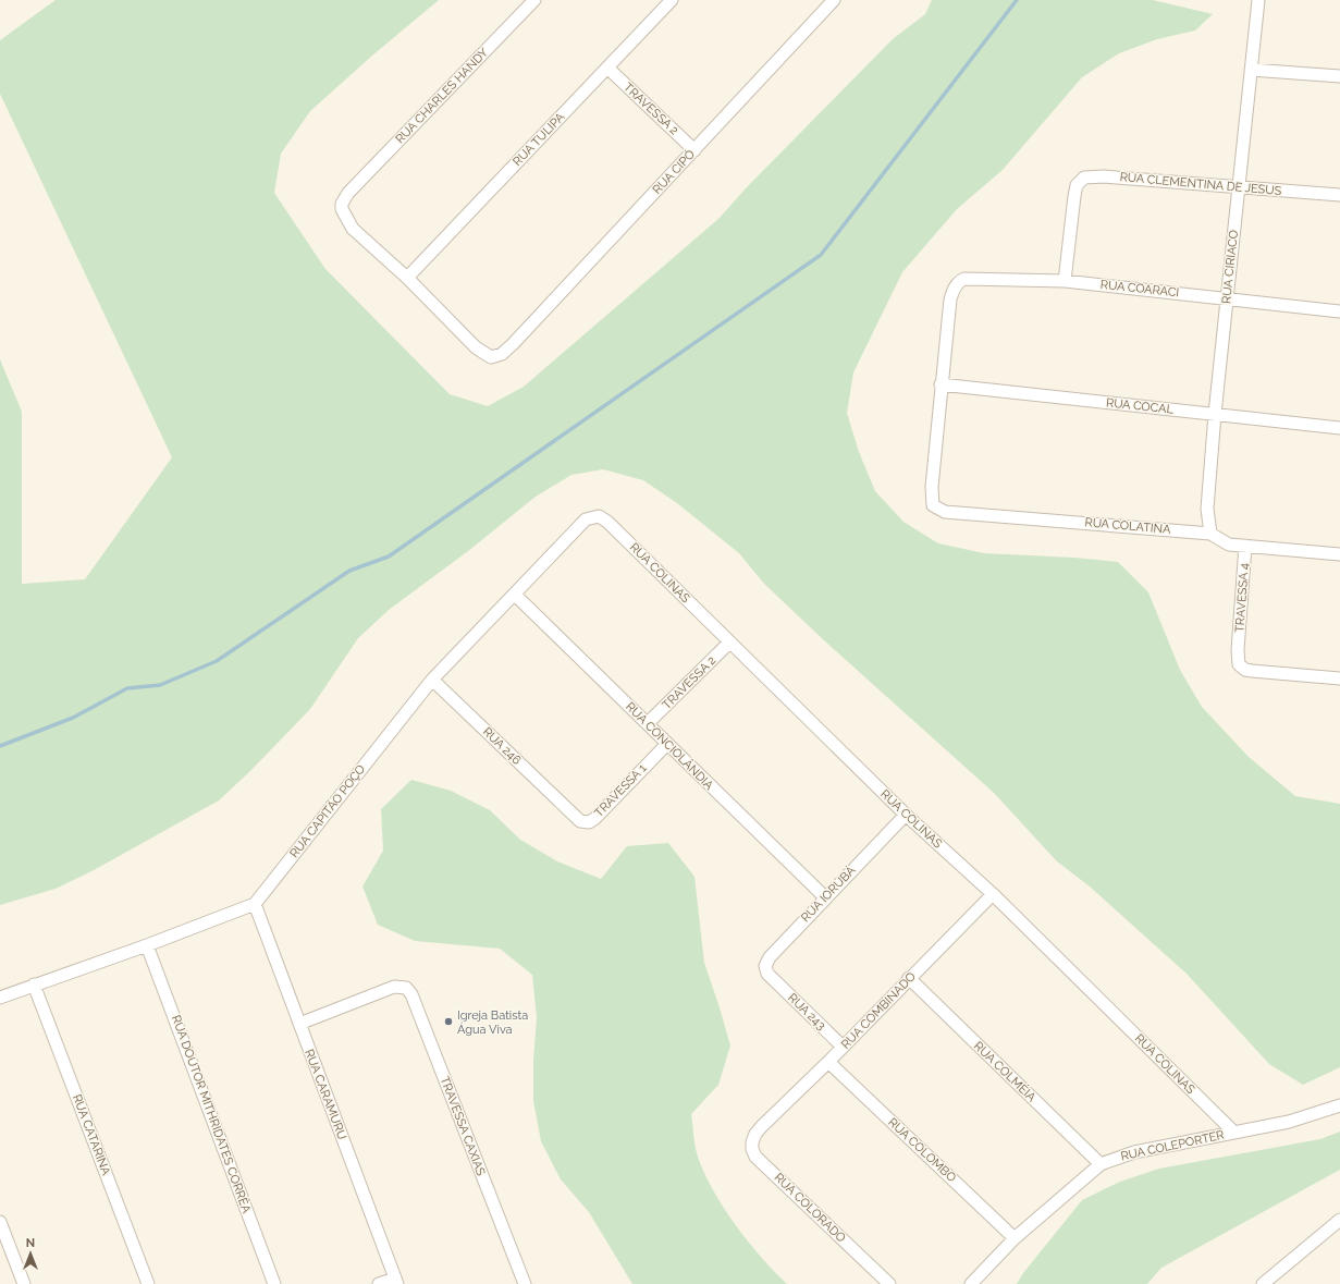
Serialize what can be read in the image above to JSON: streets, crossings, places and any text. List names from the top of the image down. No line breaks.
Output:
{"streets":{"street":["RUA CHARLES HANDY","TRAVESSA 2","RUA TULIPA","RUA CIPÓ","RUA CLEMENTINA DE JESUS","RUA CIRIACO","RUA COARACI","RUA COCAL","RUA COLATINA","RUA COLINAS","TRAVESSA 4","RUA 246","RUA CONCIOLÂNDIA","TRAVESSA 1","RUA CAPITÃO POÇO","RUA IORUBÁ","RUA COMBINADO","RUA 243","RUA COLMÉIA","RUA CARAMURU","RUA DOUTOR MITHRIDATES CORRÊA","TRAVESSA CAXIAS","RUA CATARINA","RUA COLEPORTER","RUA COLOMBO","RUA COLORADO"]},"crossings":[["RUA CHARLES HANDY","RUA TULIPA"],["RUA CHARLES HANDY","RUA CIPÓ"],["TRAVESSA 2","RUA TULIPA"],["TRAVESSA 2","RUA CIPÓ"],["TRAVESSA 2","RUA COLINAS"],["TRAVESSA 2","RUA CONCIOLÂNDIA"],["RUA TULIPA","RUA CIPÓ"],["RUA CLEMENTINA DE JESUS","RUA CIRIACO"],["RUA CLEMENTINA DE JESUS","RUA COARACI"],["RUA CIRIACO","RUA COARACI"],["RUA CIRIACO","RUA COCAL"],["RUA CIRIACO","RUA COLATINA"],["RUA COARACI","RUA COCAL"],["RUA COARACI","RUA COLATINA"],["RUA COCAL","RUA COLATINA"],["RUA COLATINA","TRAVESSA 4"],["RUA COLINAS","RUA CAPITÃO POÇO"],["RUA COLINAS","RUA IORUBÁ"],["RUA COLINAS","RUA COMBINADO"],["RUA COLINAS","RUA COLEPORTER"],["RUA 246","TRAVESSA 1"],["RUA 246","RUA CAPITÃO POÇO"],["RUA CONCIOLÂNDIA","TRAVESSA 1"],["RUA CONCIOLÂNDIA","RUA CAPITÃO POÇO"],["RUA CONCIOLÂNDIA","RUA IORUBÁ"],["RUA CAPITÃO POÇO","RUA CARAMURU"],["RUA IORUBÁ","RUA 243"],["RUA COMBINADO","RUA 243"],["RUA COMBINADO","RUA COLMÉIA"],["RUA COMBINADO","RUA COLOMBO"],["RUA COMBINADO","RUA COLORADO"],["RUA COLMÉIA","RUA COLEPORTER"],["RUA CARAMURU","TRAVESSA CAXIAS"],["RUA COLEPORTER","RUA COLOMBO"]],"places":["Igreja Batista Água Viva"],"north":"top"}
